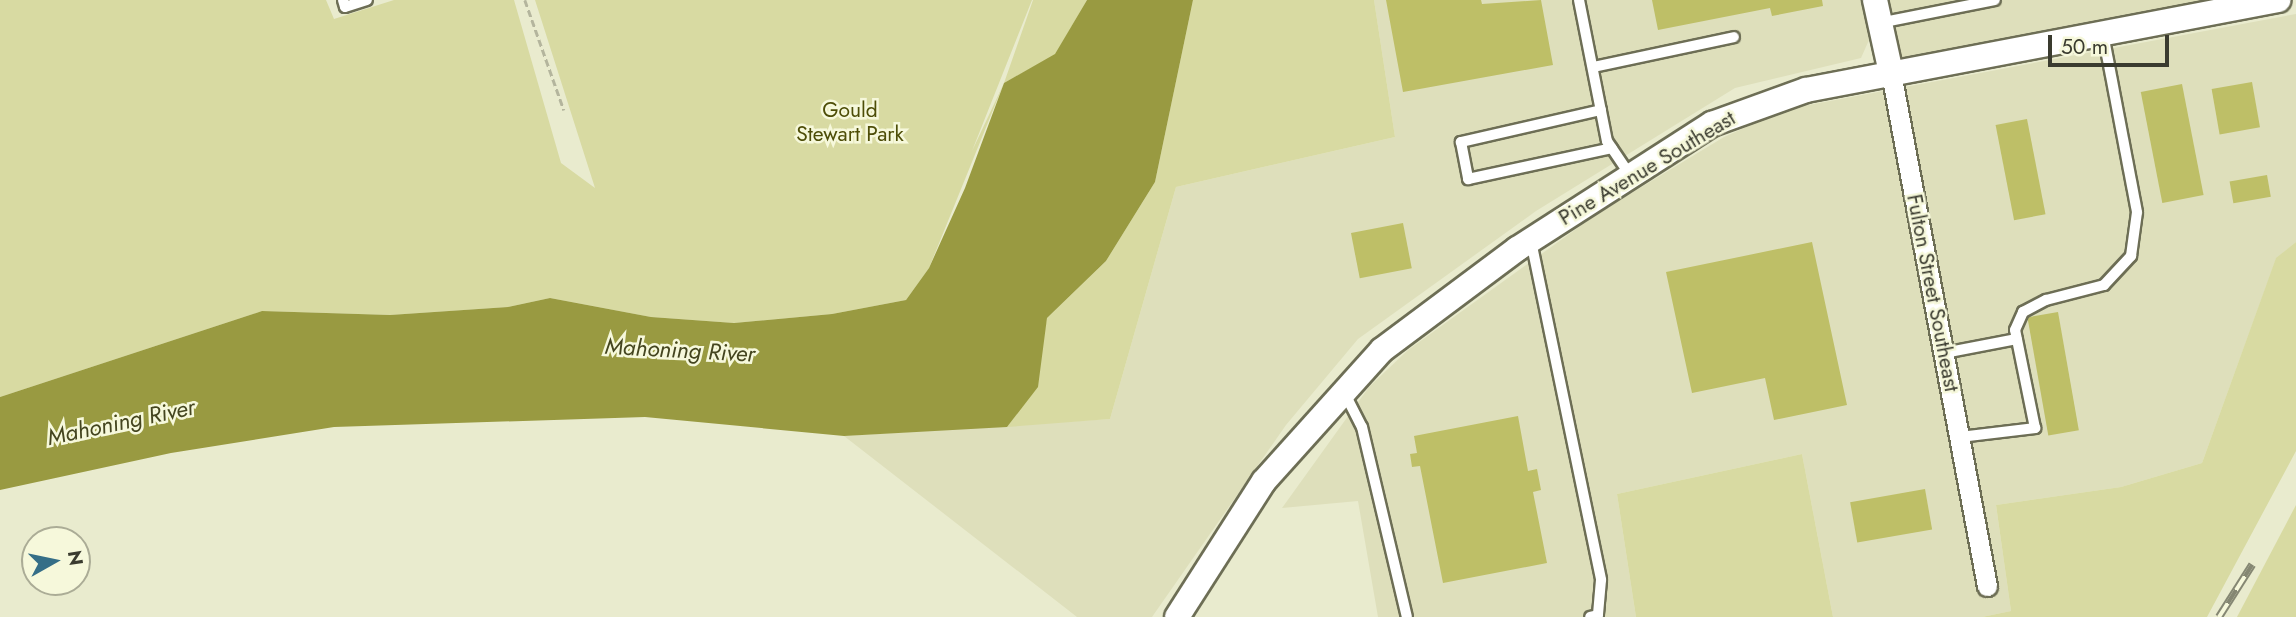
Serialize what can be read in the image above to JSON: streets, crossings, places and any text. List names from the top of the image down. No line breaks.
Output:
{"streets":{"street":["Pine Avenue Southeast","Fulton Street Southeast"]},"crossings":[["Pine Avenue Southeast","Fulton Street Southeast"]],"water":["Mahoning River"],"parks":["Gould Stewart Park"],"scale_bar":"50 m","north":"right"}
